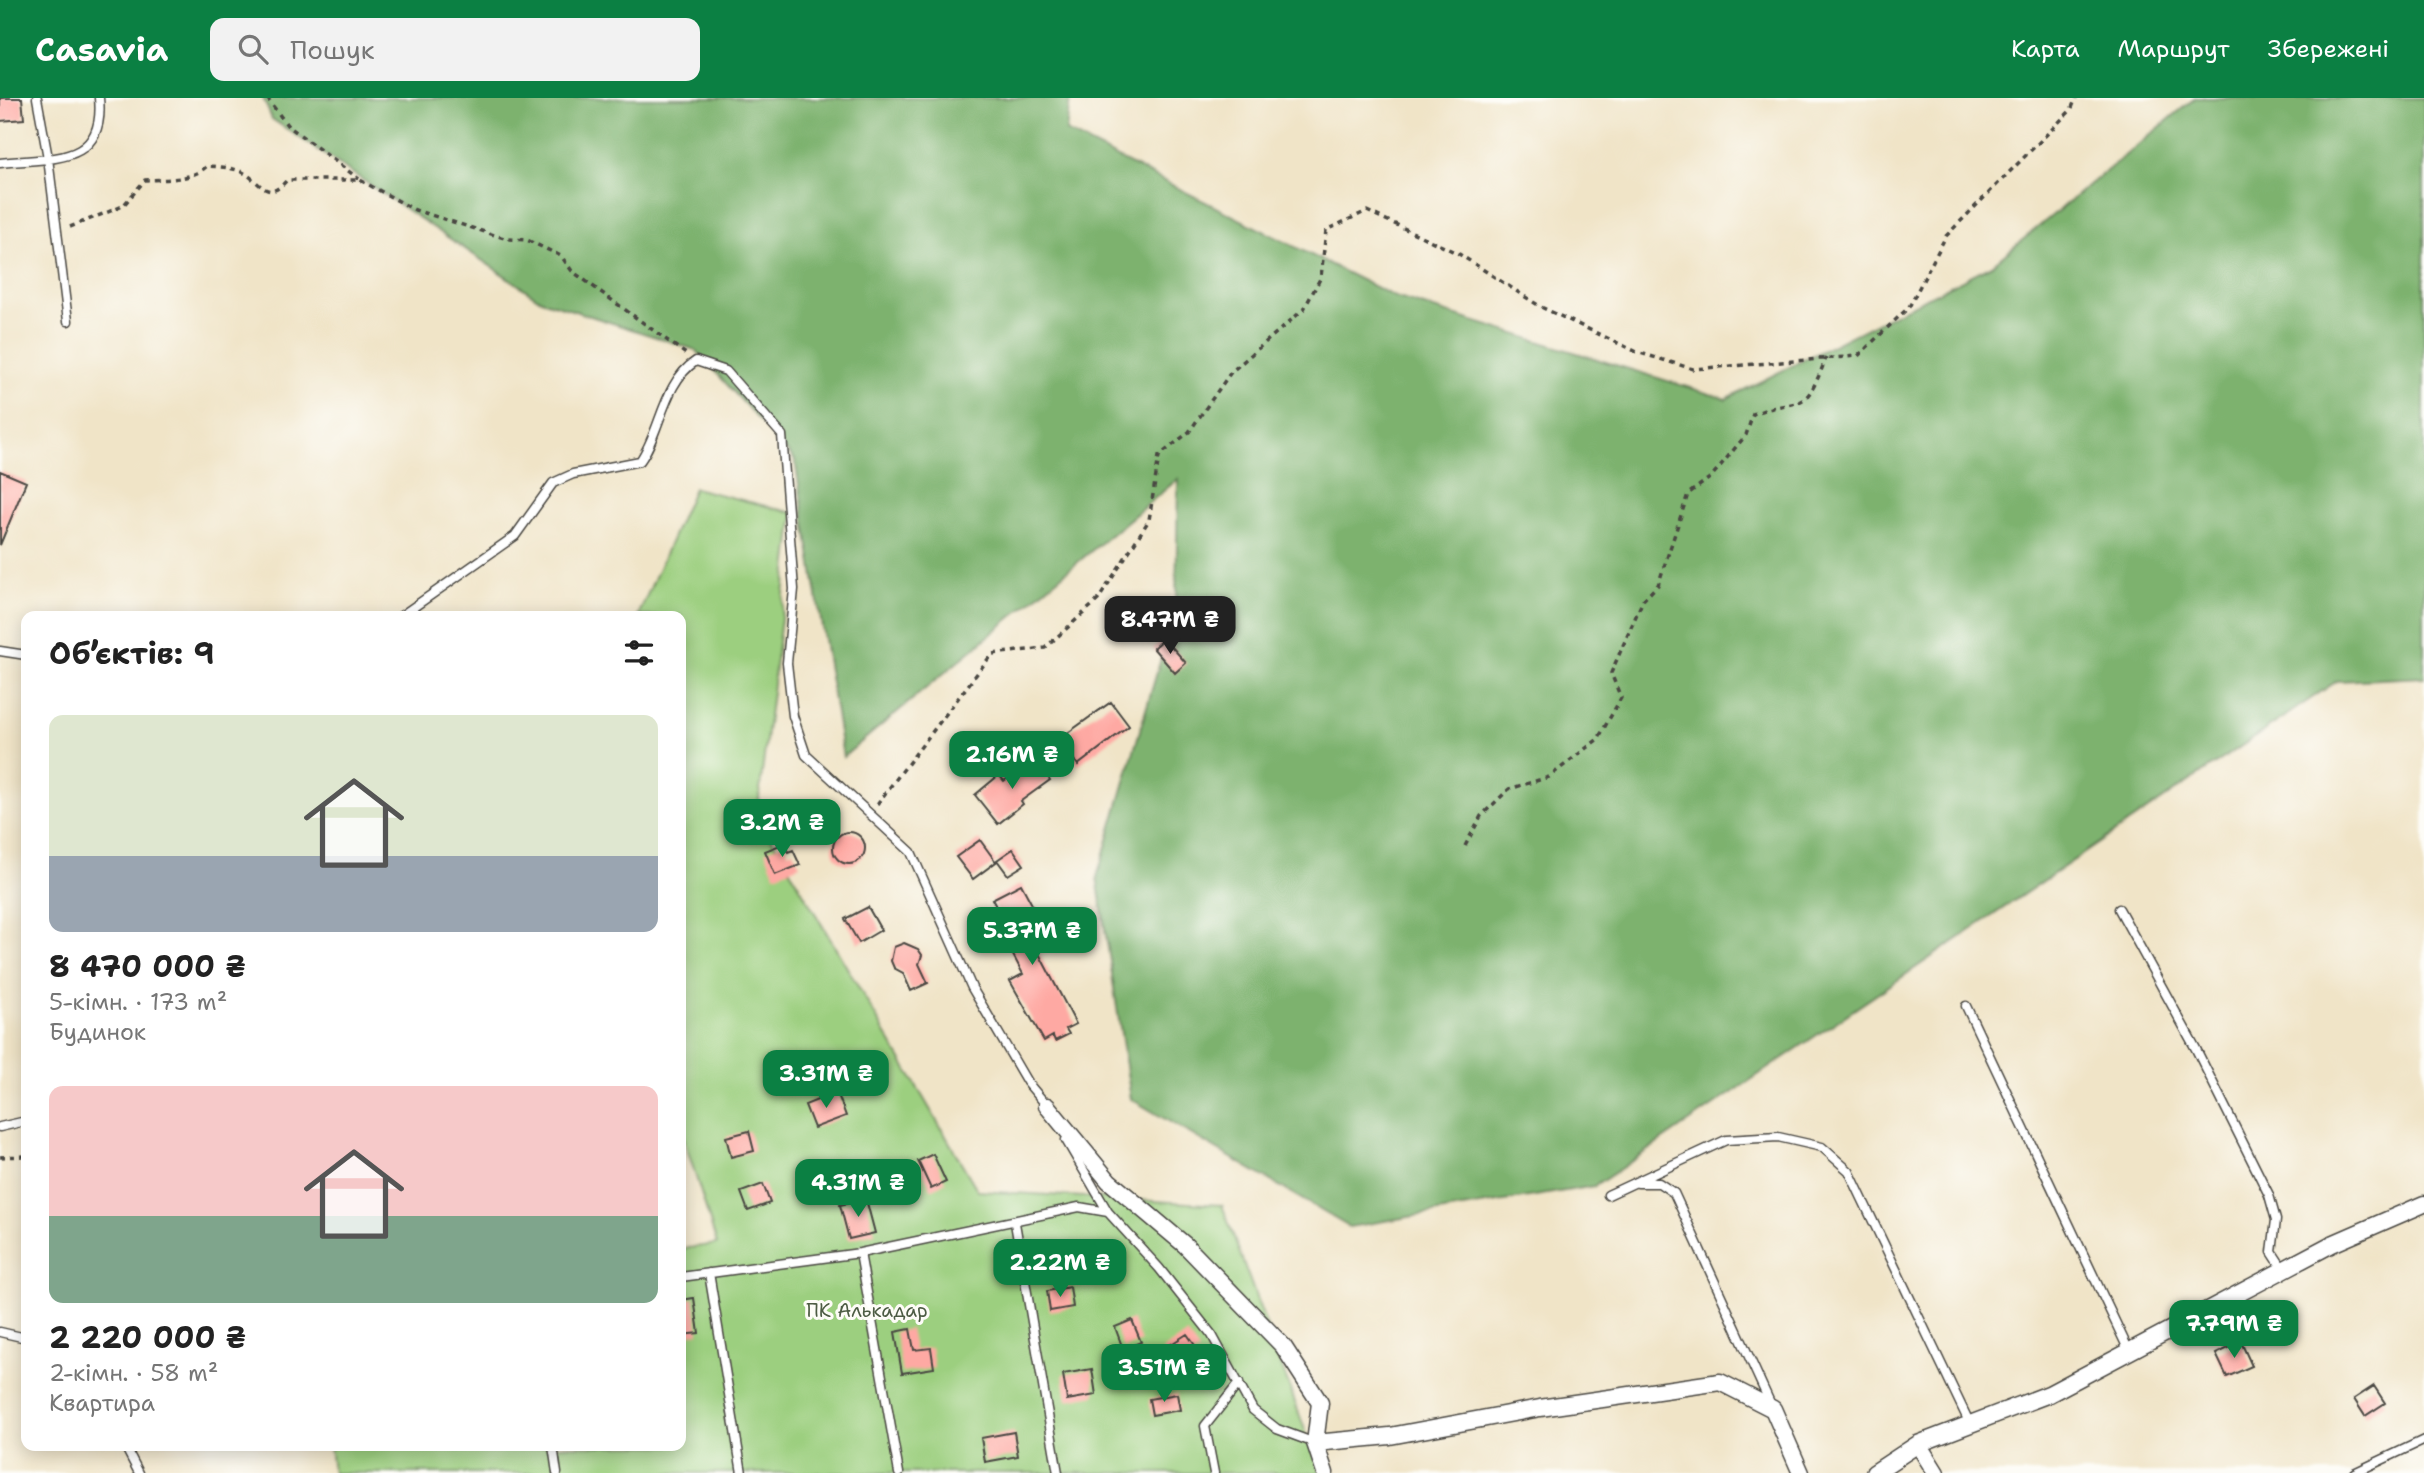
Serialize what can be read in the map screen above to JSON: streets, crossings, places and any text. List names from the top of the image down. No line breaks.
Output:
{"parks":["ПК Алькадар"],"page":{"header":"Casavia","search":"Пошук","nav":["Карта","Маршрут","Збережені"],"price":["8.47M ₴","2.16M ₴","3.2M ₴","5.37M ₴","3.31M ₴","4.31M ₴","2.22M ₴","7.79M ₴","3.51M ₴"],"heading":"Об’єктів: 9","list":[{"name":"8 470 000 ₴","note":"5-кімн. · 173 m² · Будинок"},{"name":"2 220 000 ₴","note":"2-кімн. · 58 m² · Квартира"}]}}
